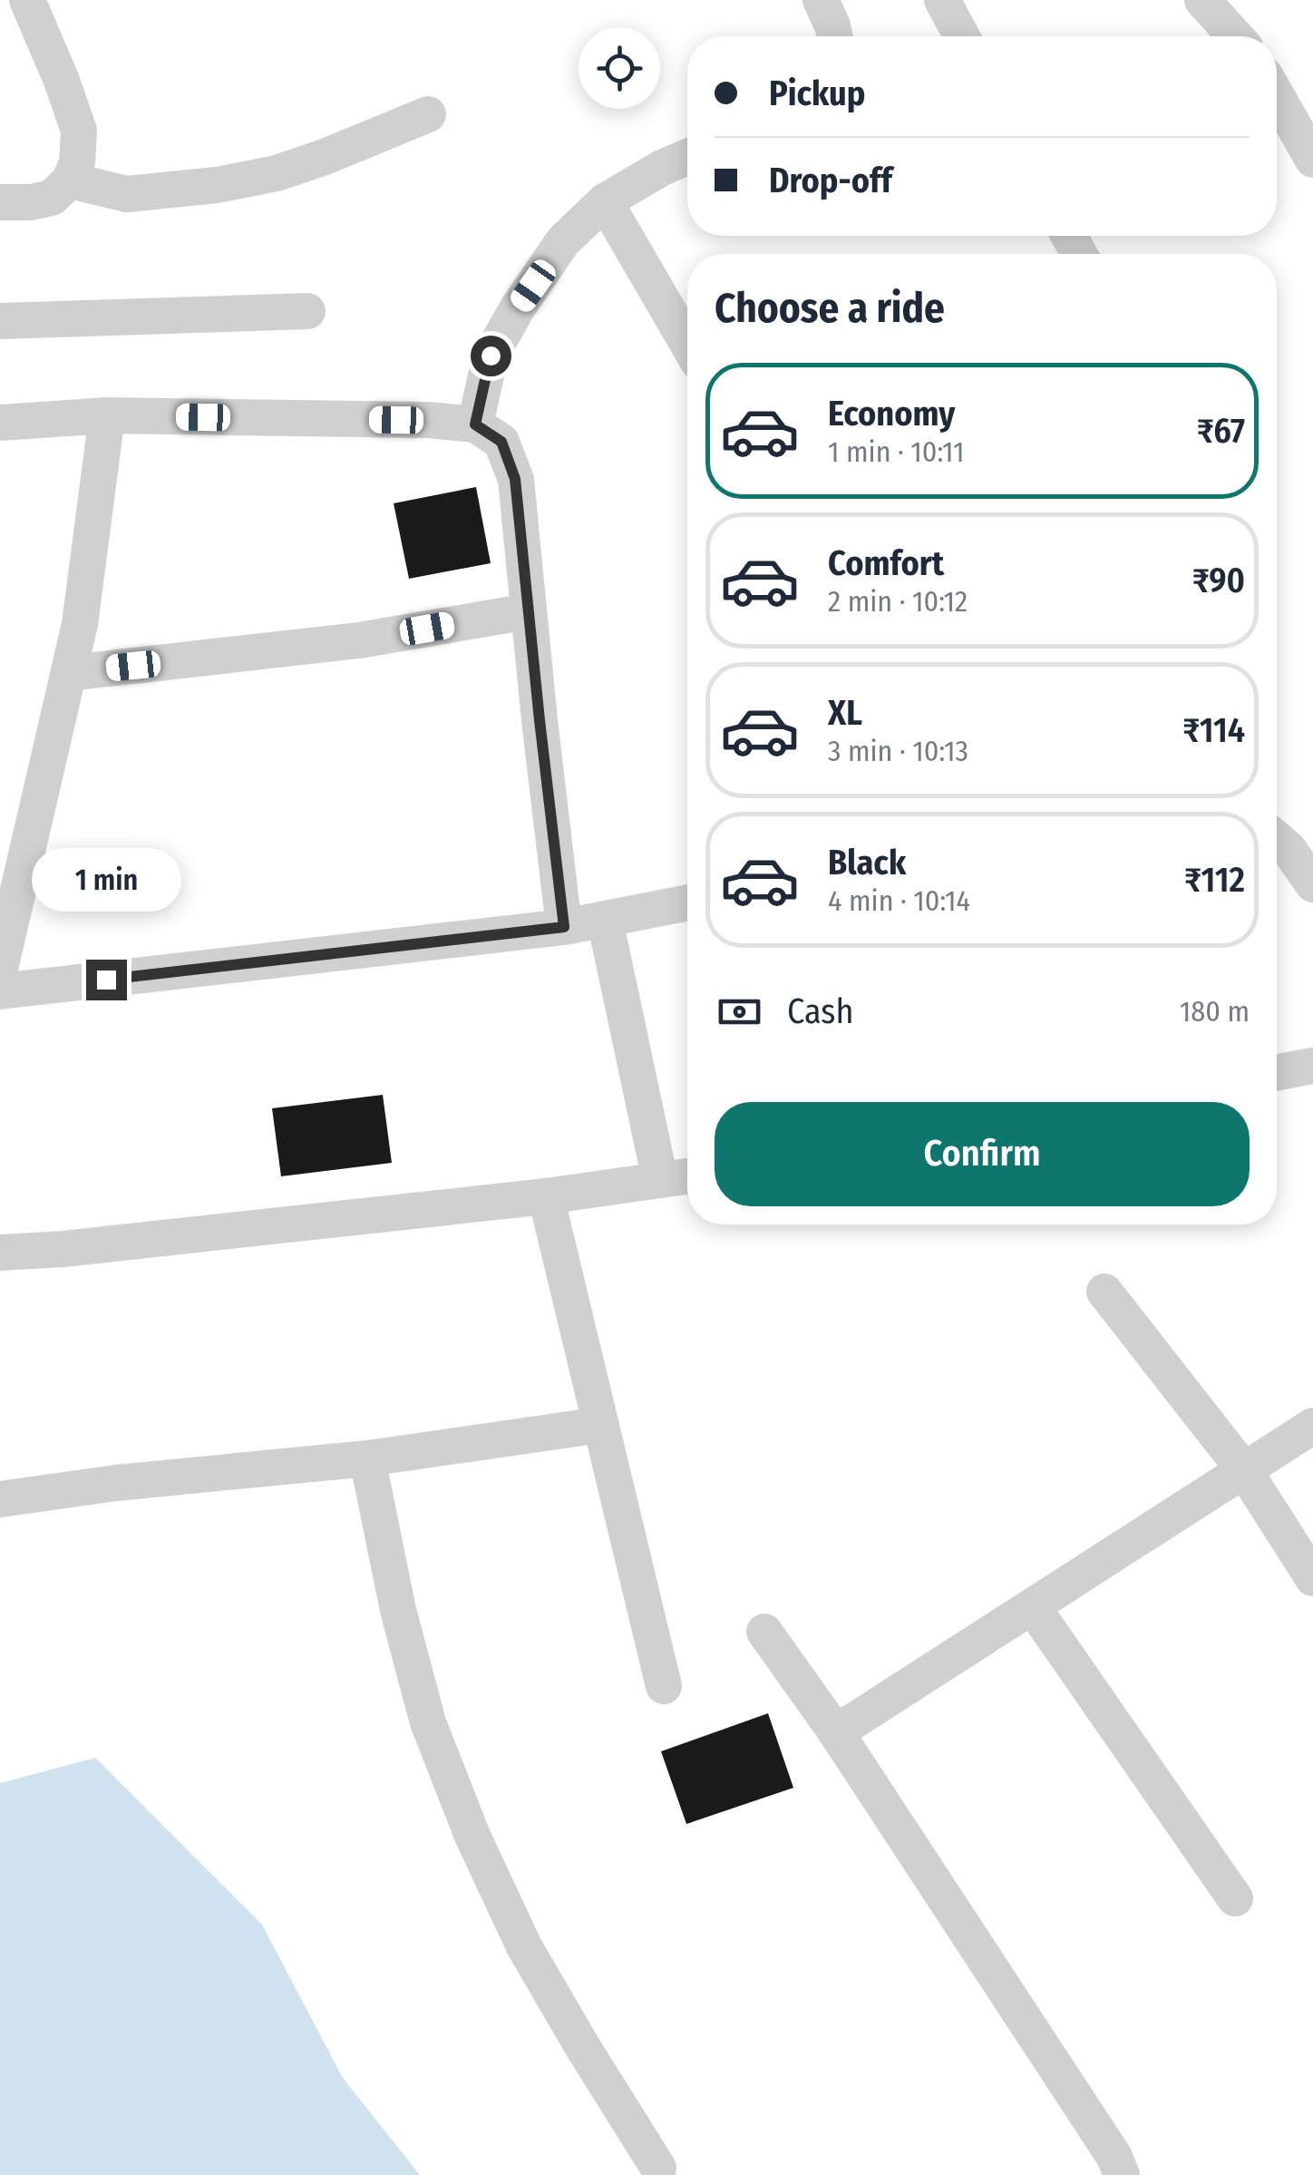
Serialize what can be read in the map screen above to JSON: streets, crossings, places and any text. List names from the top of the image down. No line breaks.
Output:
{"page":{"banner":["Pickup","Drop-off"],"heading":"Choose a ride","list":[{"name":"Economy","note":"1 min · 10:11","value":"₹67"},{"name":"Comfort","note":"2 min · 10:12","value":"₹90"},{"name":"XL","note":"3 min · 10:13","value":"₹114"},{"name":"Black","note":"4 min · 10:14","value":"₹112"}],"bubble":"1 min","pay":["Cash","180 m"],"buttons":"Confirm"}}
